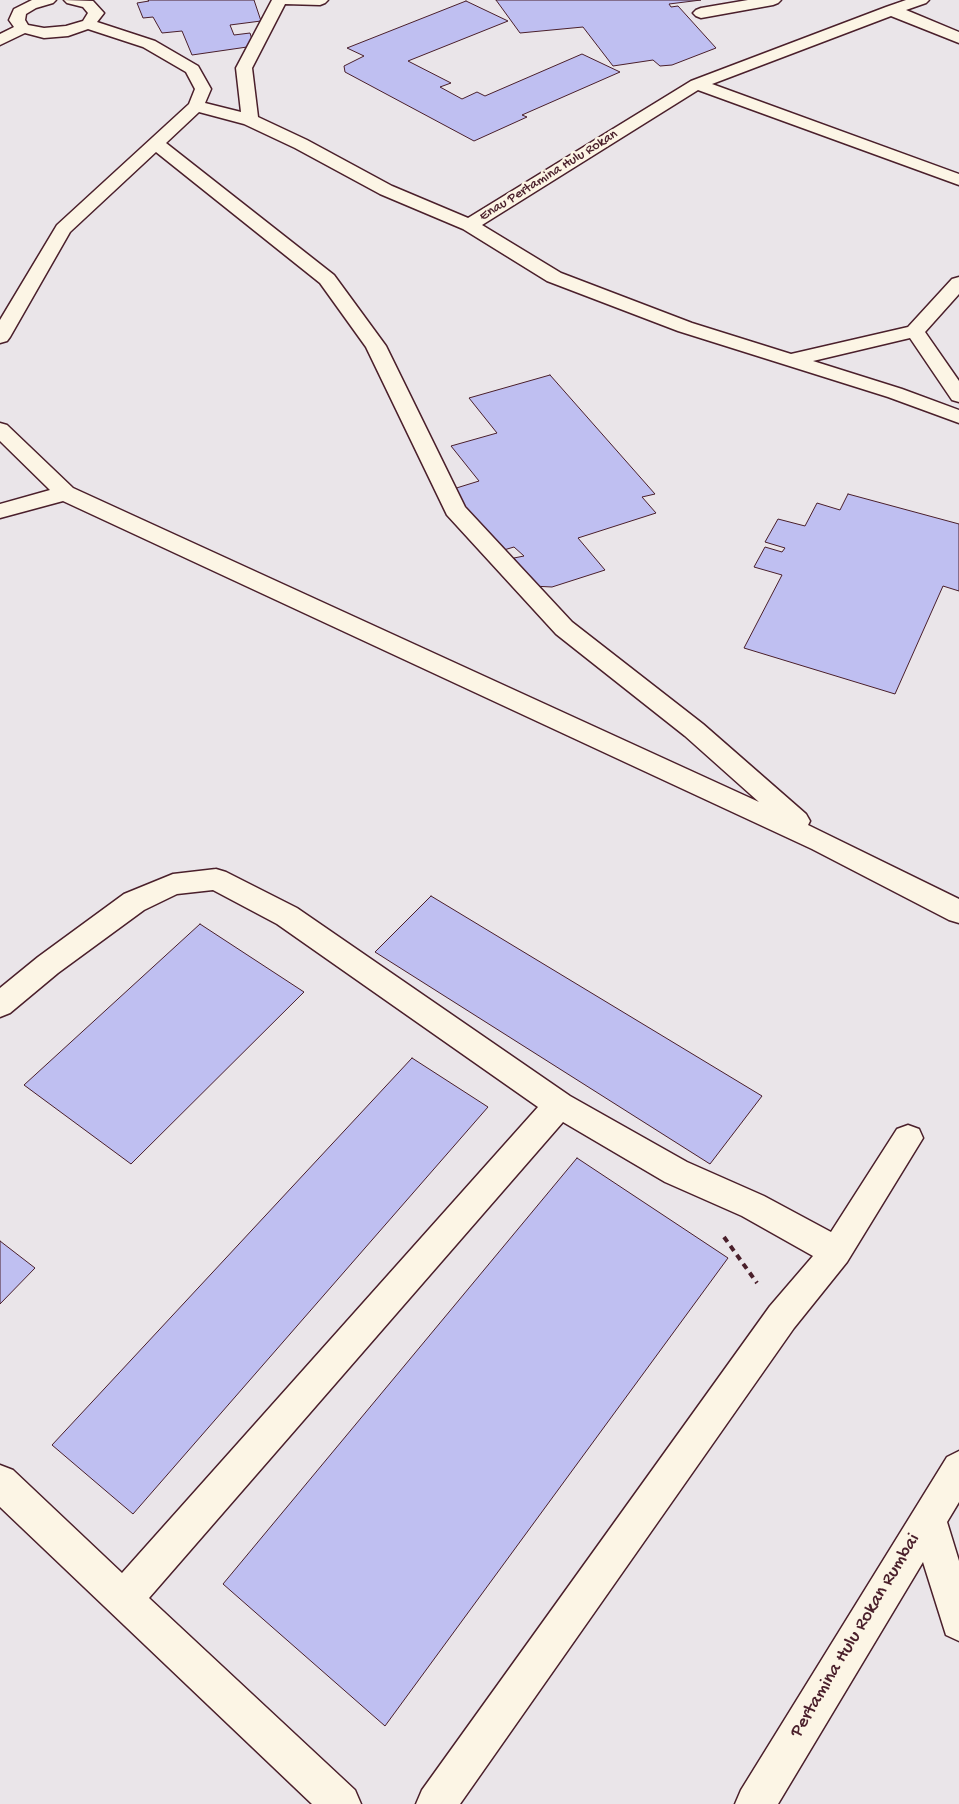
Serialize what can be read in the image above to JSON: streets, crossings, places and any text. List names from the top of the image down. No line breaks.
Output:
{"streets":{"street":["Enau Pertamina Hulu Rokan","Pertamina Hulu Rokan Rumbai"]}}
